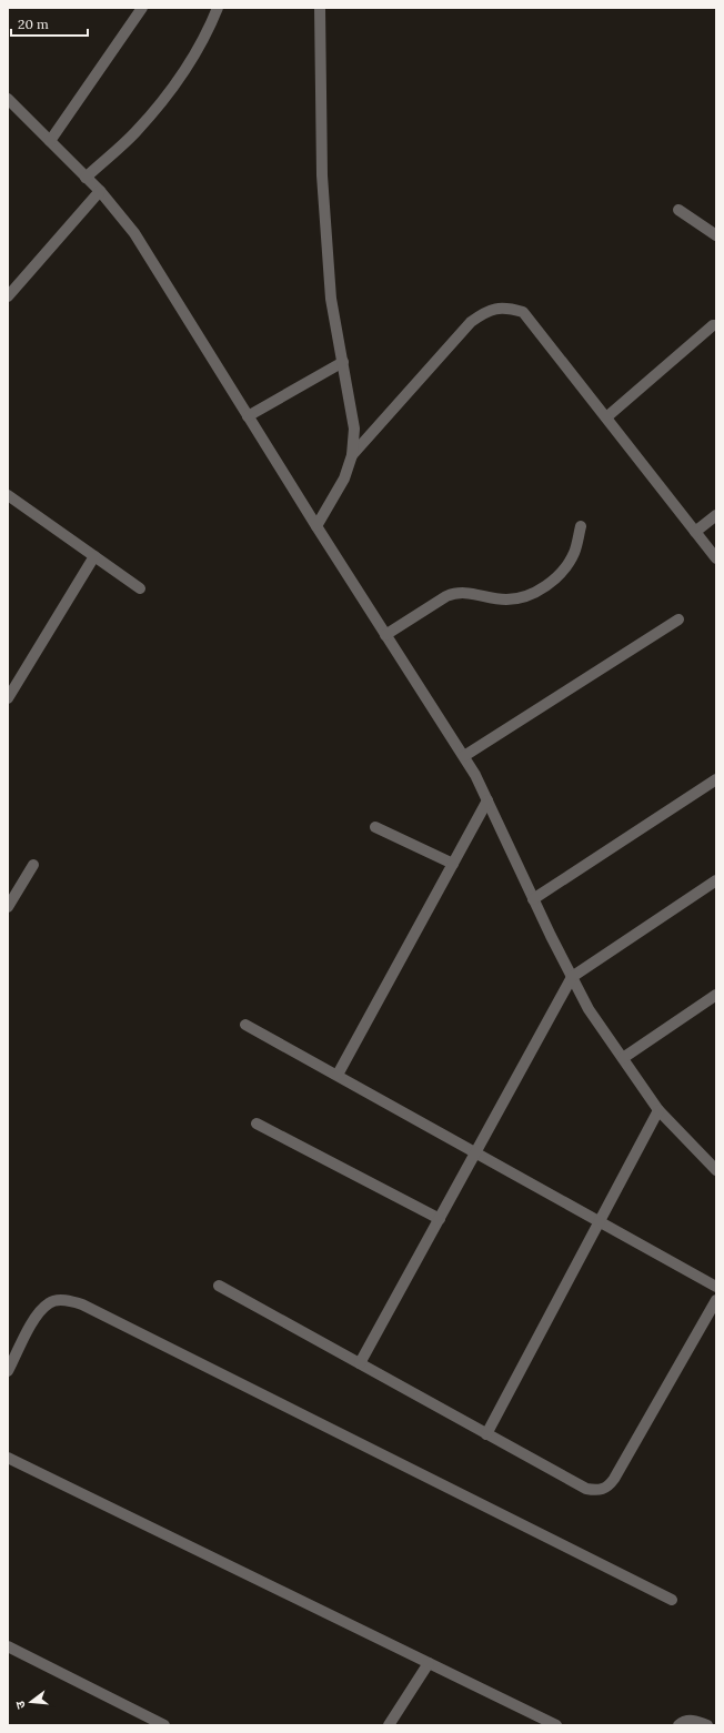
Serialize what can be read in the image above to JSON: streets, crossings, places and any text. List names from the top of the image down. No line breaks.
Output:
{"scale_bar":"20 m","north":"left"}
